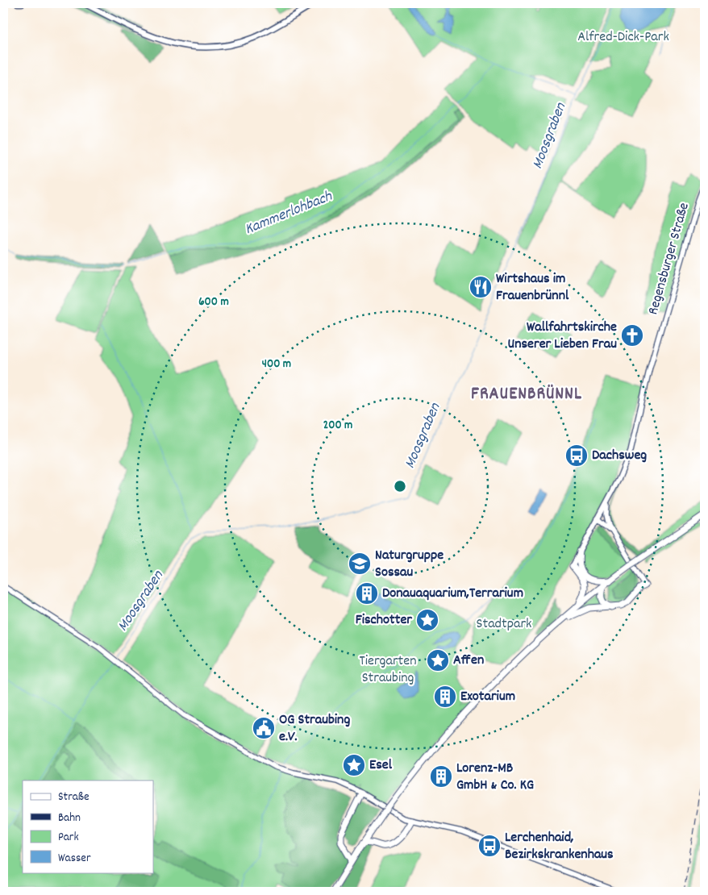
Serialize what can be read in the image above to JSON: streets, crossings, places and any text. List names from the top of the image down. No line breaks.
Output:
{"streets":{"street":["Regensburger Straße"]},"districts":["FRAUENBRÜNNL"],"water":["Moosgraben","Kammerlohbach"],"parks":["Alfred-Dick-Park","Stadtpark","Tiergarten Straubing"],"places":{"restaurant":["Wirtshaus im Frauenbrünnl"],"church":["Wallfahrtskirche Unserer Lieben Frau"],"bus stop":["Dachsweg","Lerchenhaid, Bezirkskrankenhaus"],"school or university":["Naturgruppe Sossau"],"building":["Donauaquarium,Terrarium","Exotarium","Lorenz-MB GmbH & Co. KG"],"place":["Fischotter","Affen","Esel"],"public building":["OG Straubing e.V."]},"legend":["Straße","Bahn","Park","Wasser"],"rings":["600 m","400 m","200 m"]}
